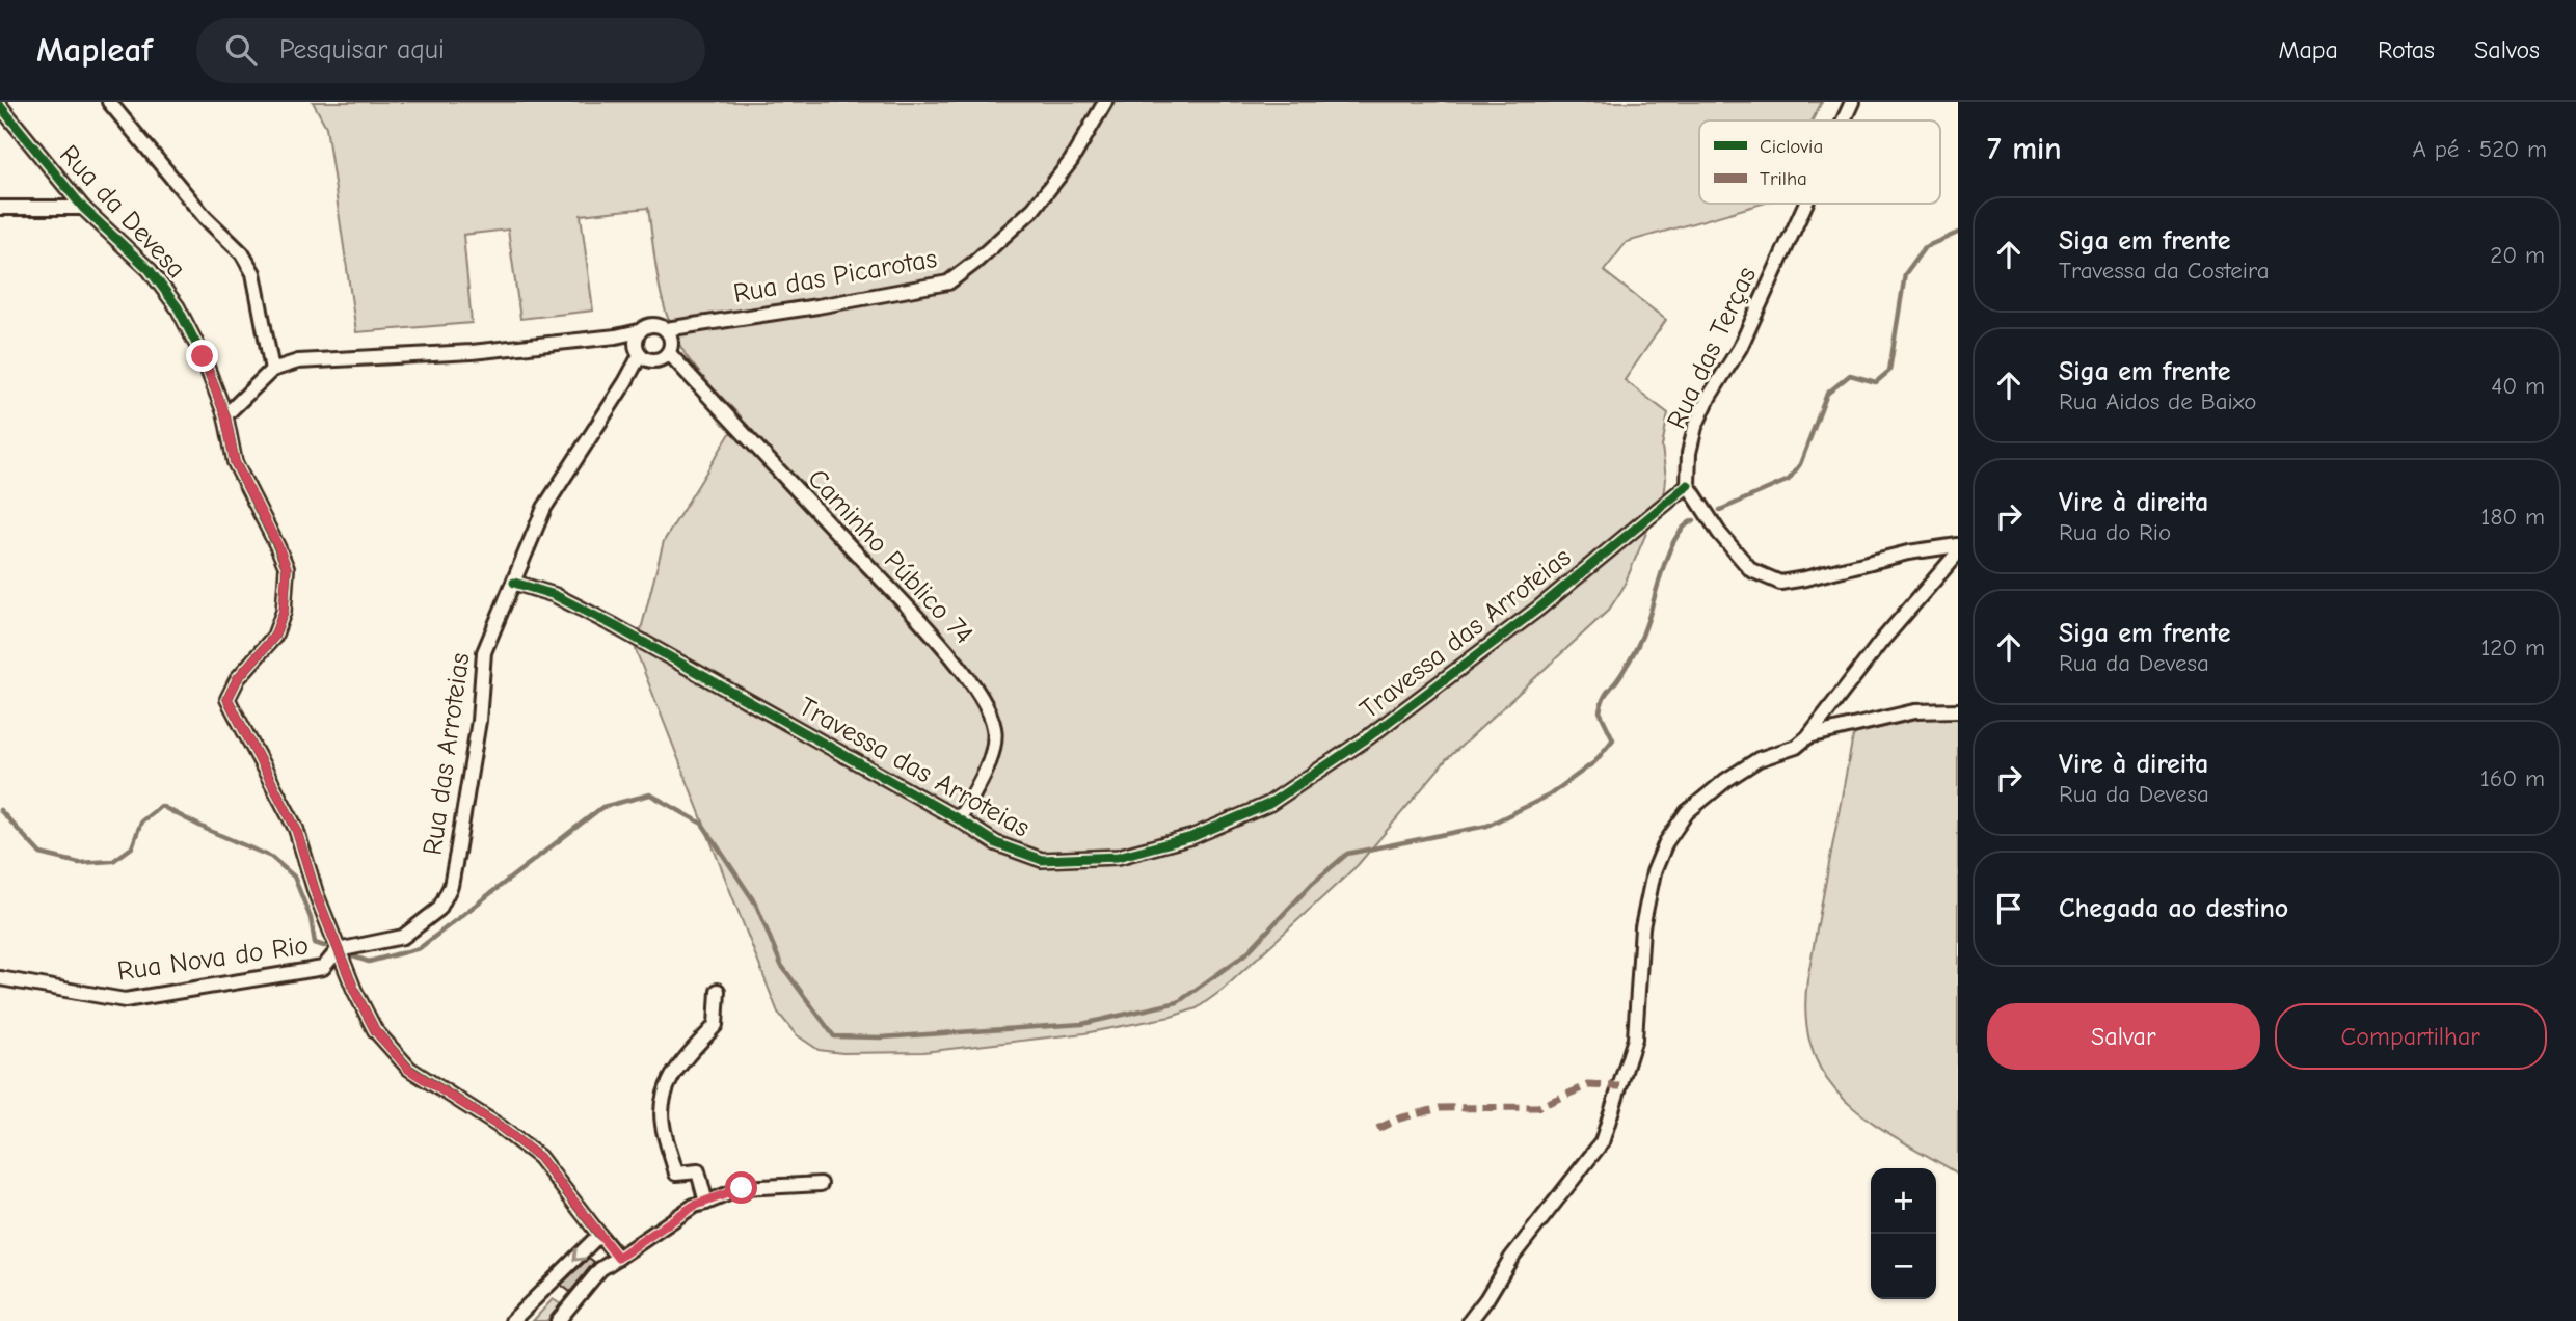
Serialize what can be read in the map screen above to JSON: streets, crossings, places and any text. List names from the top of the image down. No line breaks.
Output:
{"streets":{"street":["Rua da Devesa","Rua das Picarotas","Rua das Terças","Caminho Público 74","Travessa das Arroteias","Rua das Arroteias","Rua Nova do Rio"]},"crossings":[["Rua da Devesa","Rua das Arroteias"],["Rua da Devesa","Rua Nova do Rio"],["Rua das Picarotas","Caminho Público 74"],["Rua das Picarotas","Rua das Arroteias"],["Rua das Terças","Travessa das Arroteias"],["Caminho Público 74","Travessa das Arroteias"],["Caminho Público 74","Rua das Arroteias"],["Travessa das Arroteias","Rua das Arroteias"],["Rua das Arroteias","Rua Nova do Rio"]],"legend":["Ciclovia","Trilha"],"page":{"header":"Mapleaf","search":"Pesquisar aqui","nav":["Mapa","Rotas","Salvos"],"heading":["7 min","A pé · 520 m"],"list":[["Siga em frente","Travessa da Costeira","20 m"],["Siga em frente","Rua Aidos de Baixo","40 m"],["Vire à direita","Rua do Rio","180 m"],["Siga em frente","Rua da Devesa","120 m"],["Vire à direita","Rua da Devesa","160 m"],"Chegada ao destino"],"buttons":["Salvar","Compartilhar"],"map_buttons":["+","−"]}}
